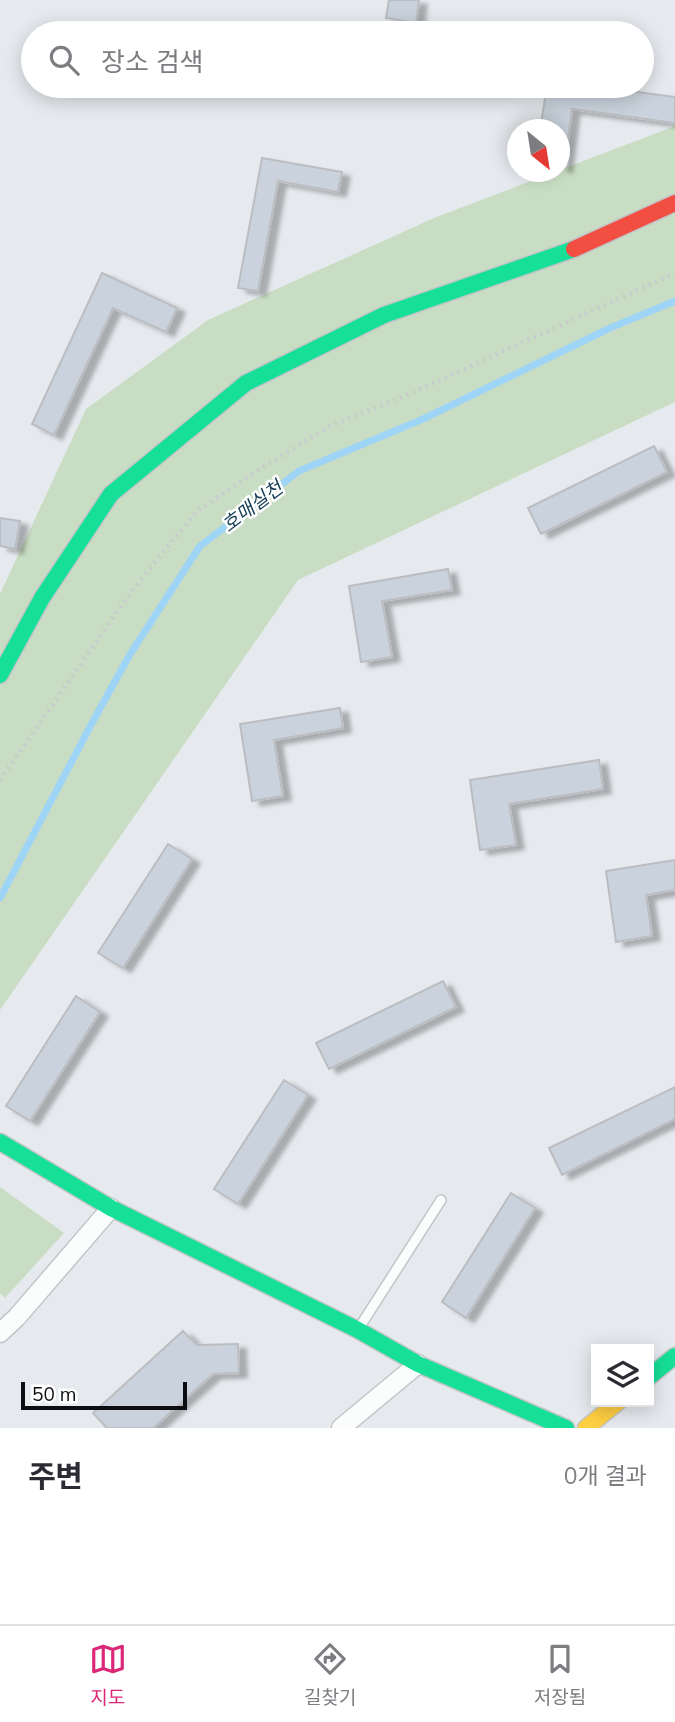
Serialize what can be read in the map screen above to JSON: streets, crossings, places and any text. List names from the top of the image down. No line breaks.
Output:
{"water":["호매실천"],"scale_bar":"50 m","north":"bottom right","page":{"search":"장소 검색","scale":"50 m","heading":["주변","0개 결과"],"nav":["지도","길찾기","저장됨"]}}
